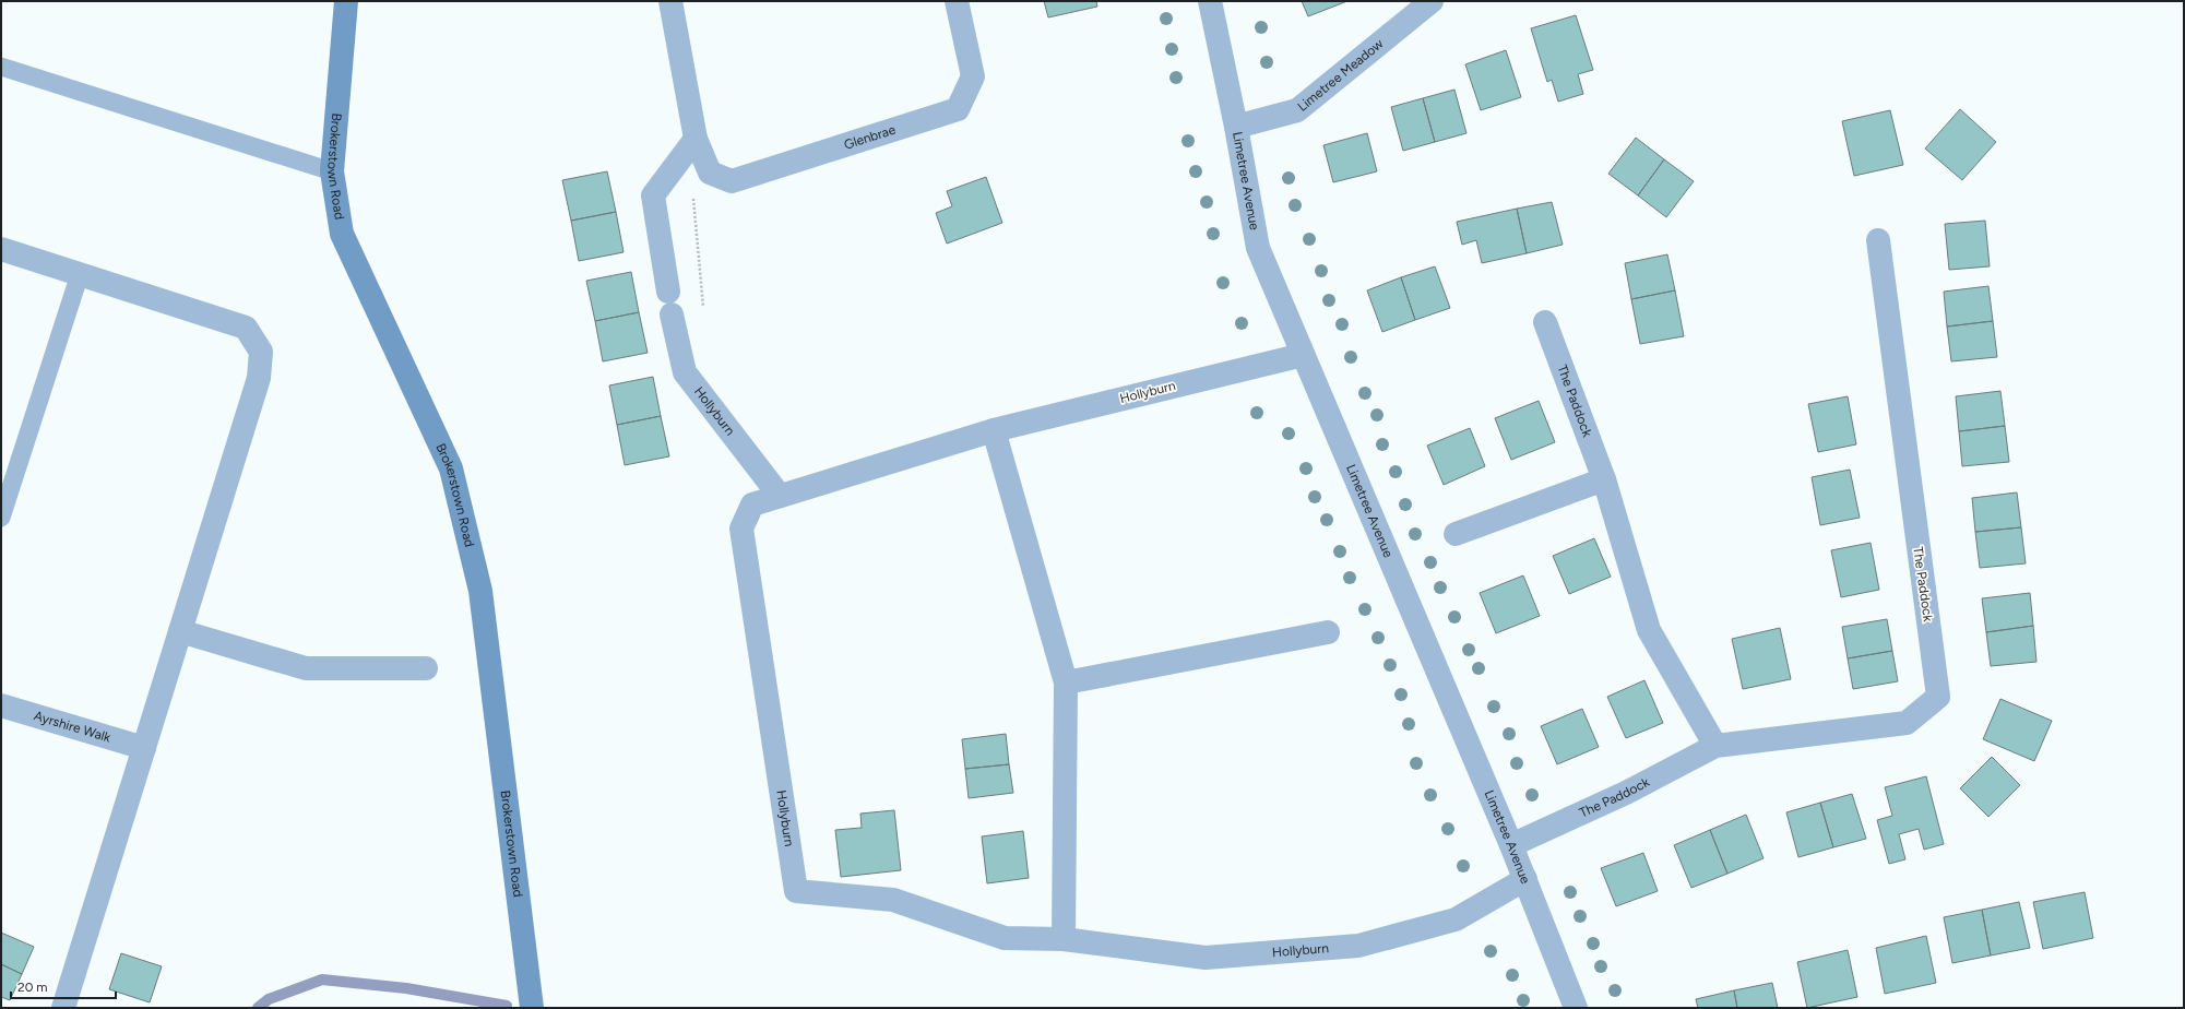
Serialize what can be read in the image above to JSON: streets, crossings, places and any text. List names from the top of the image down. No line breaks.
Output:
{"streets":{"street":["Limetree Meadow","Glenbrae","Brokerstown Road","Limetree Avenue","Hollyburn","The Paddock","Ayrshire Walk"]},"crossings":[["Limetree Meadow","Limetree Avenue"],["Limetree Avenue","Hollyburn"],["Limetree Avenue","The Paddock"]],"scale_bar":"20 m"}
